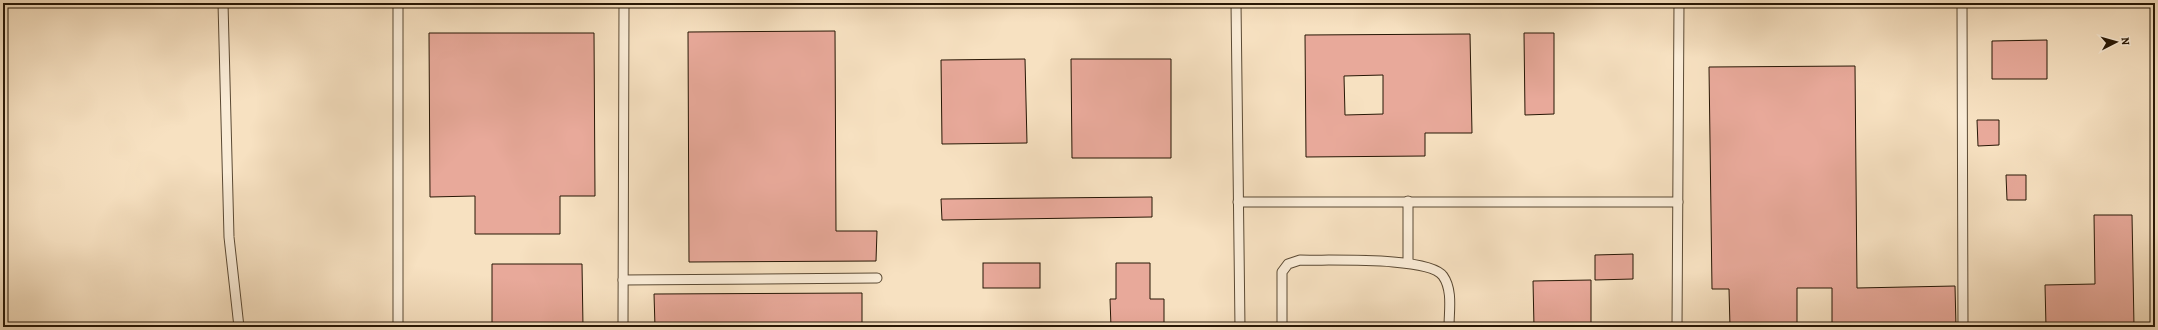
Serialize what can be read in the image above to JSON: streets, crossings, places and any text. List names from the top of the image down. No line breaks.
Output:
{"north":"right"}
